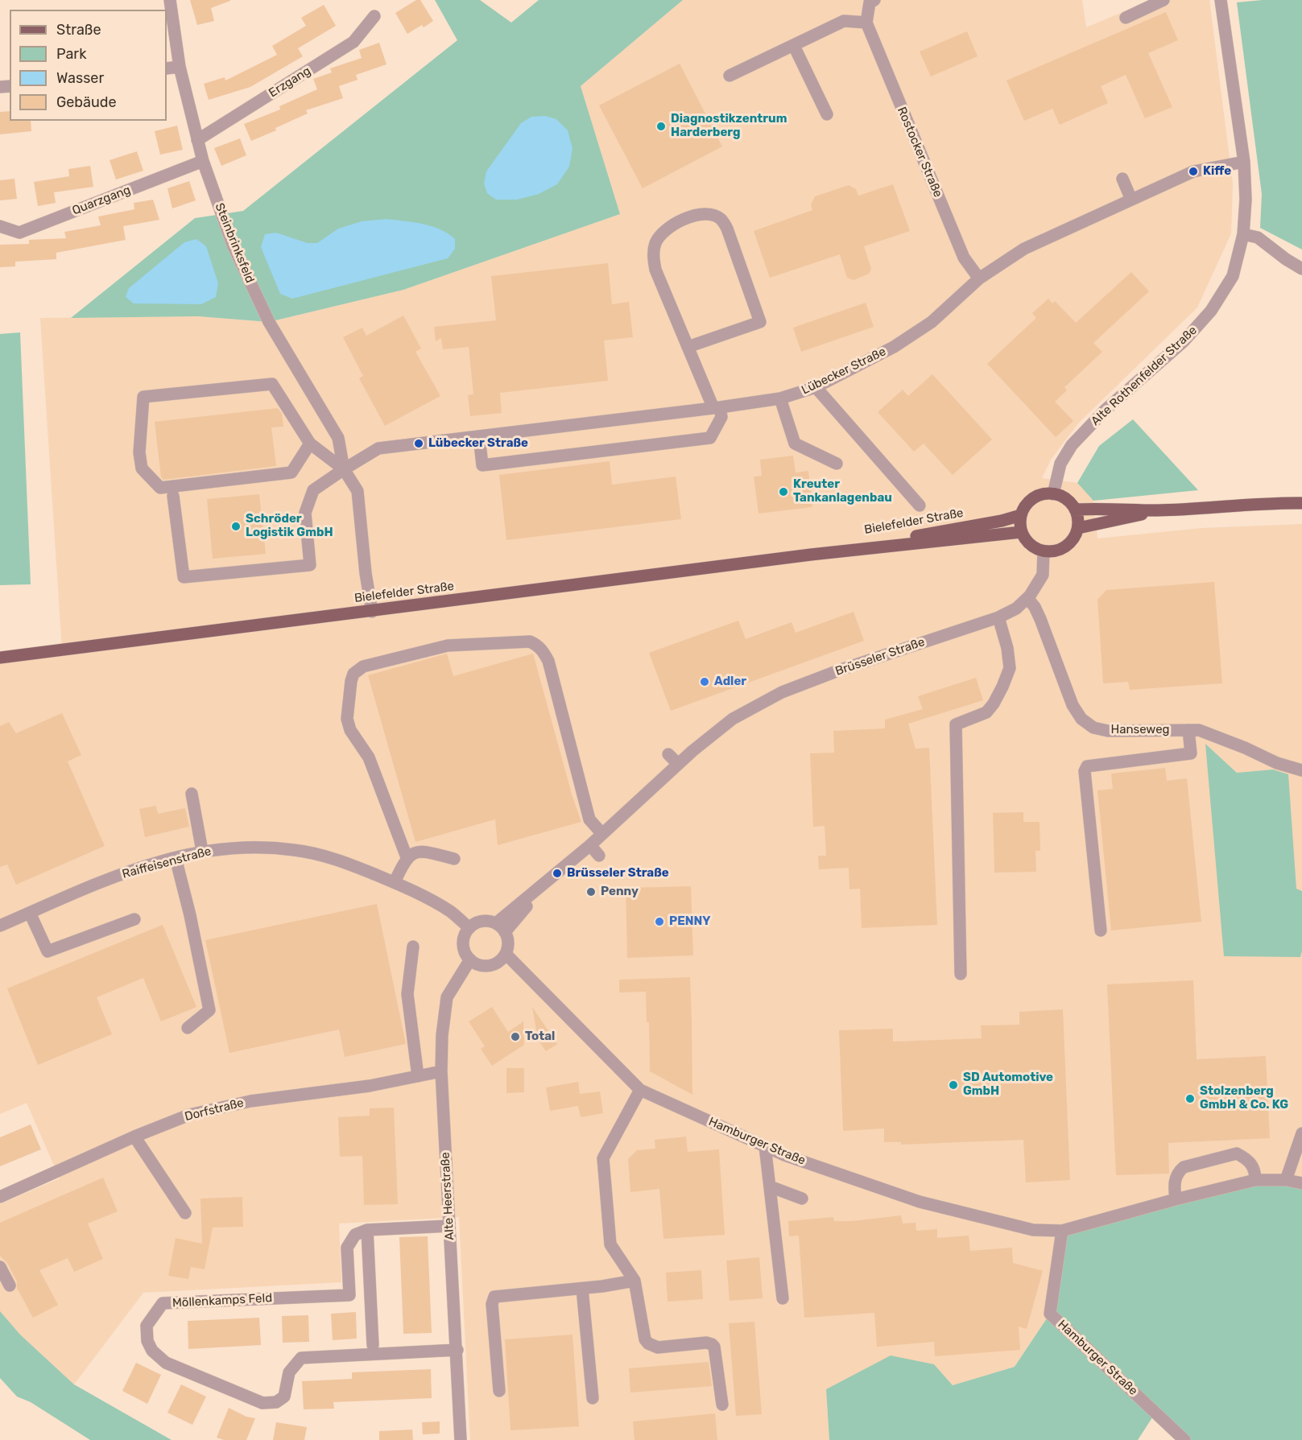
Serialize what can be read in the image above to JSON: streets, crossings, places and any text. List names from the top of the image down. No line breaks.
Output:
{"streets":{"main road":["Bielefelder Straße"],"street":["Erzgang","Rostocker Straße","Quarzgang","Steinbrinksfeld","Lübecker Straße","Alte Rothenfelder Straße","Brüsseler Straße","Hanseweg","Raiffeisenstraße","Dorfstraße","Hamburger Straße","Alte Heerstraße","Möllenkamps Feld"]},"crossings":[["Erzgang","Steinbrinksfeld"],["Rostocker Straße","Lübecker Straße"],["Quarzgang","Steinbrinksfeld"],["Steinbrinksfeld","Lübecker Straße"],["Lübecker Straße","Alte Rothenfelder Straße"],["Alte Rothenfelder Straße","Bielefelder Straße"],["Alte Rothenfelder Straße","Brüsseler Straße"],["Bielefelder Straße","Brüsseler Straße"],["Brüsseler Straße","Hanseweg"],["Brüsseler Straße","Raiffeisenstraße"],["Brüsseler Straße","Hamburger Straße"],["Brüsseler Straße","Alte Heerstraße"],["Raiffeisenstraße","Hamburger Straße"],["Raiffeisenstraße","Alte Heerstraße"],["Dorfstraße","Alte Heerstraße"],["Hamburger Straße","Alte Heerstraße"],["Alte Heerstraße","Möllenkamps Feld"]],"places":["Diagnostikzentrum Harderberg","Kiffe","Lübecker Straße","Kreuter Tankanlagenbau","Schröder Logistik GmbH","Adler","Brüsseler Straße","Penny","PENNY","Total","SD Automotive GmbH","Stolzenberg GmbH & Co. KG"],"legend":["Straße","Park","Wasser","Gebäude"]}
